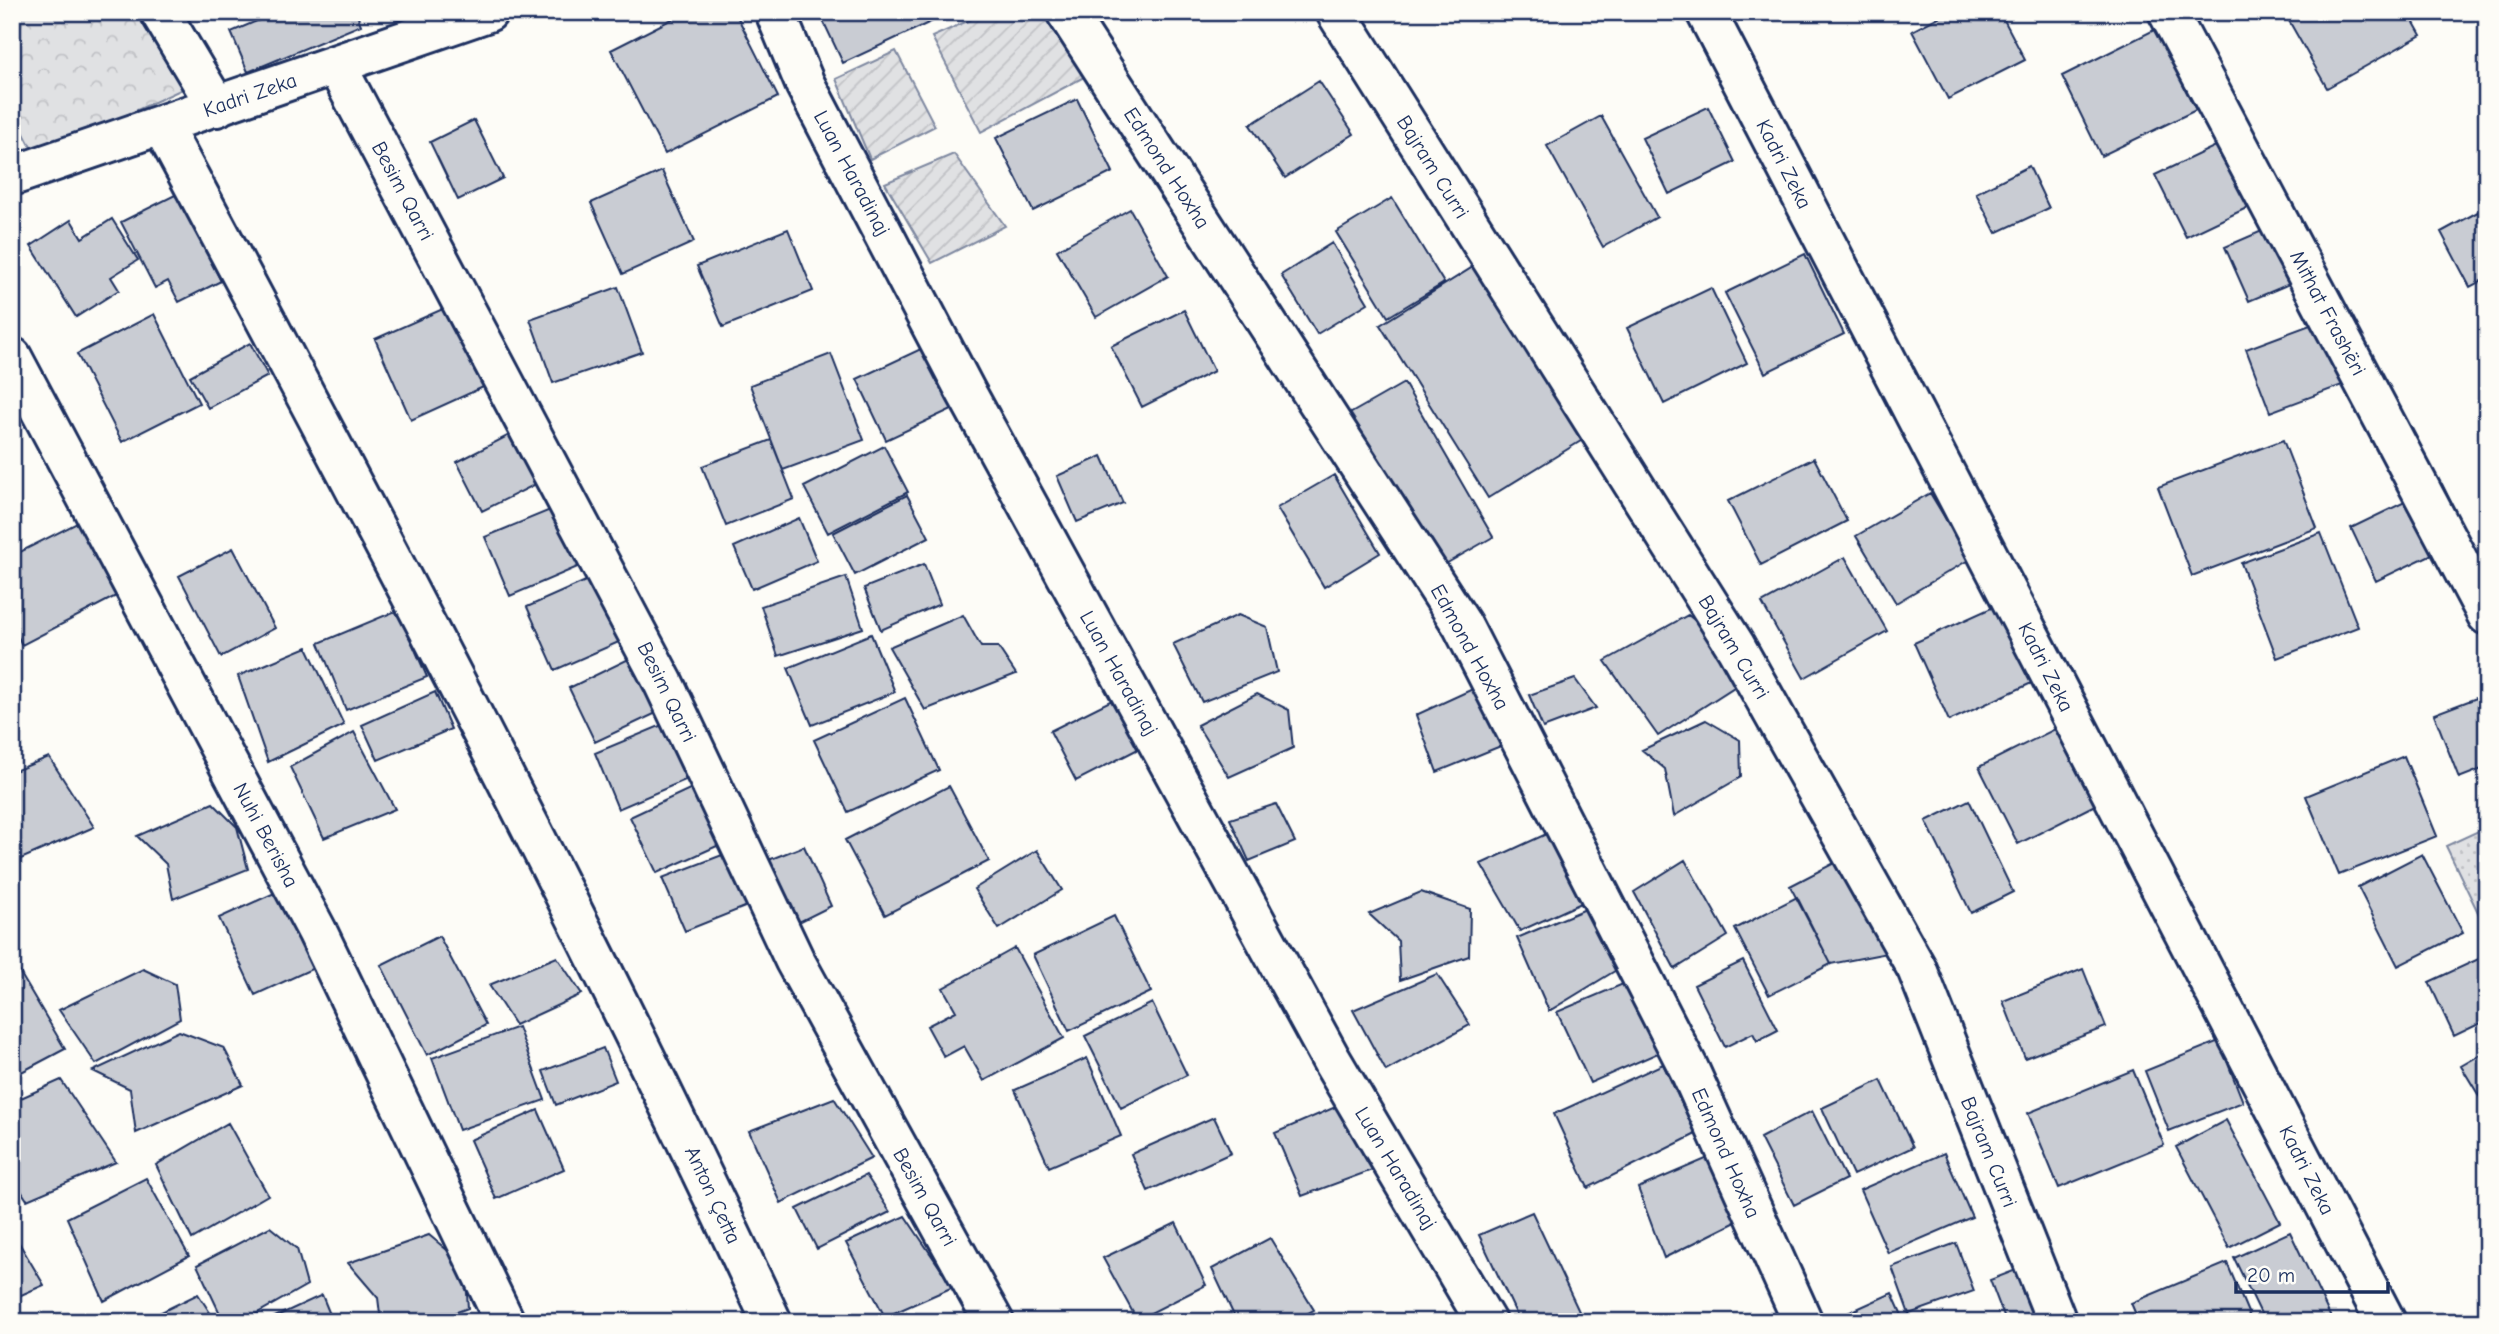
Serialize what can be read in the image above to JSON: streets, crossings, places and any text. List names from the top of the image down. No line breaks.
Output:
{"streets":{"street":["Kadri Zeka","Bajram Curri","Edmond Hoxha","Luan Haradinaj","Besim Qarri","Mithat Frashëri","Nuhi Berisha","Anton Çetta"]},"crossings":[["Kadri Zeka","Besim Qarri"],["Kadri Zeka","Anton Çetta"]],"scale_bar":"20 m"}
